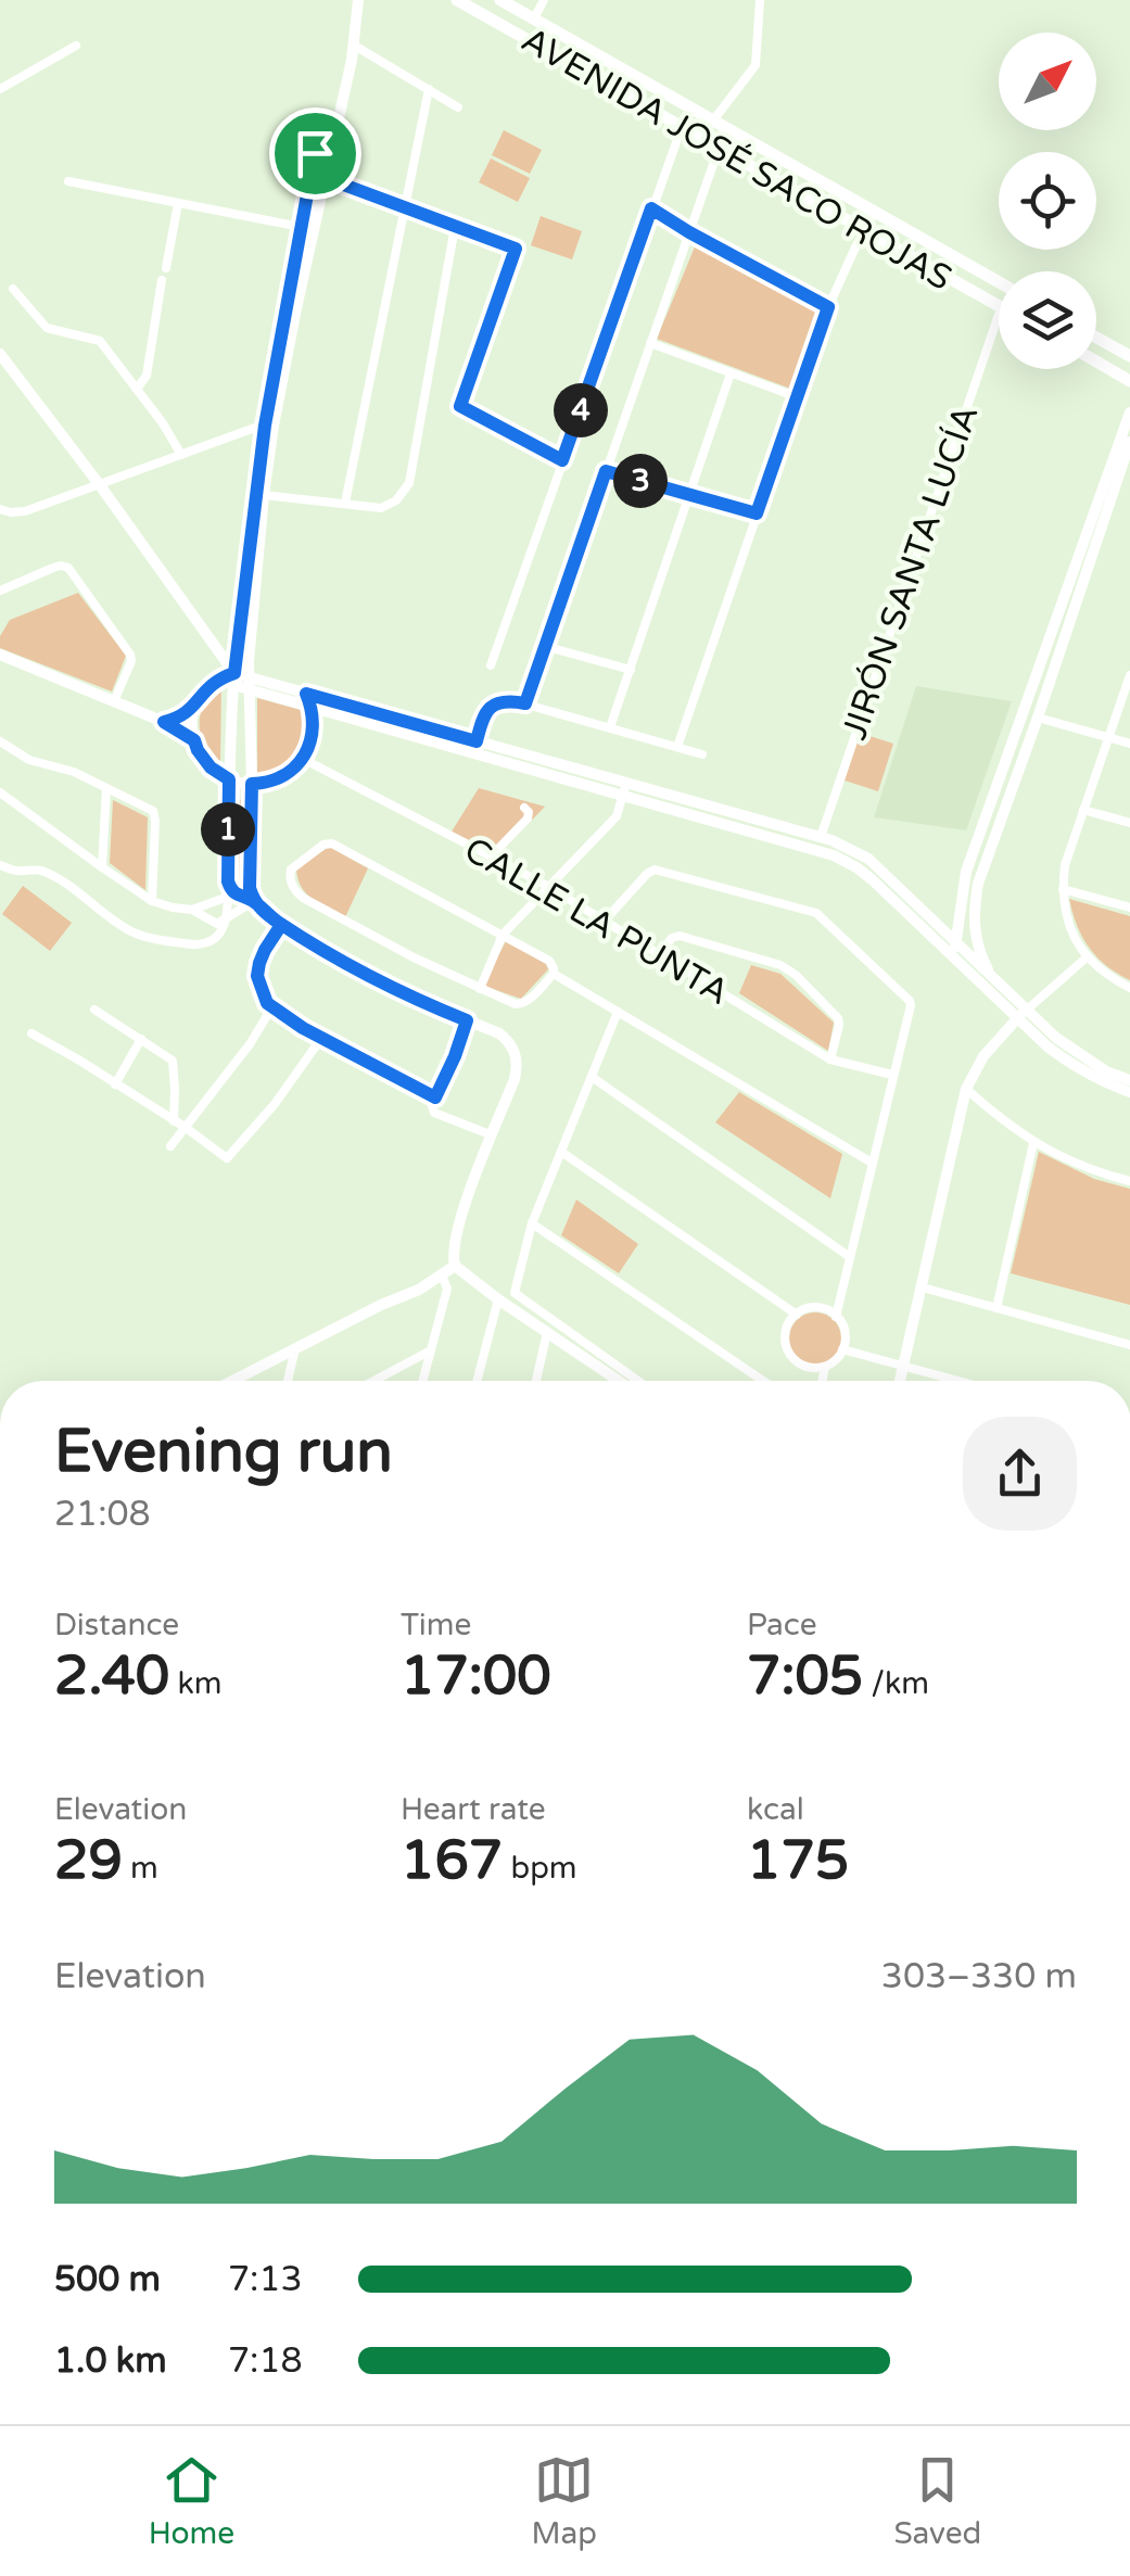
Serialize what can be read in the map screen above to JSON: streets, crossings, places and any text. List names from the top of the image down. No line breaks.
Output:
{"streets":{"main road":["AVENIDA JOSÉ SACO ROJAS"],"street":["JIRÓN SANTA LUCÍA","CALLE LA PUNTA"]},"north":"top right","page":{"pins":["4","3","1"],"heading":["Evening run","21:08"],"stats":[["Distance","2.40 km"],["Time","17:00"],["Pace","7:05 /km"],["Elevation","29 m"],["Heart rate","167 bpm"],["kcal","175"]],"chart":["Elevation","303–330 m"],"list":[{"name":"500 m","note":"7:13"},{"name":"1.0 km","note":"7:18"}],"tabs":["Home","Map","Saved"]}}
